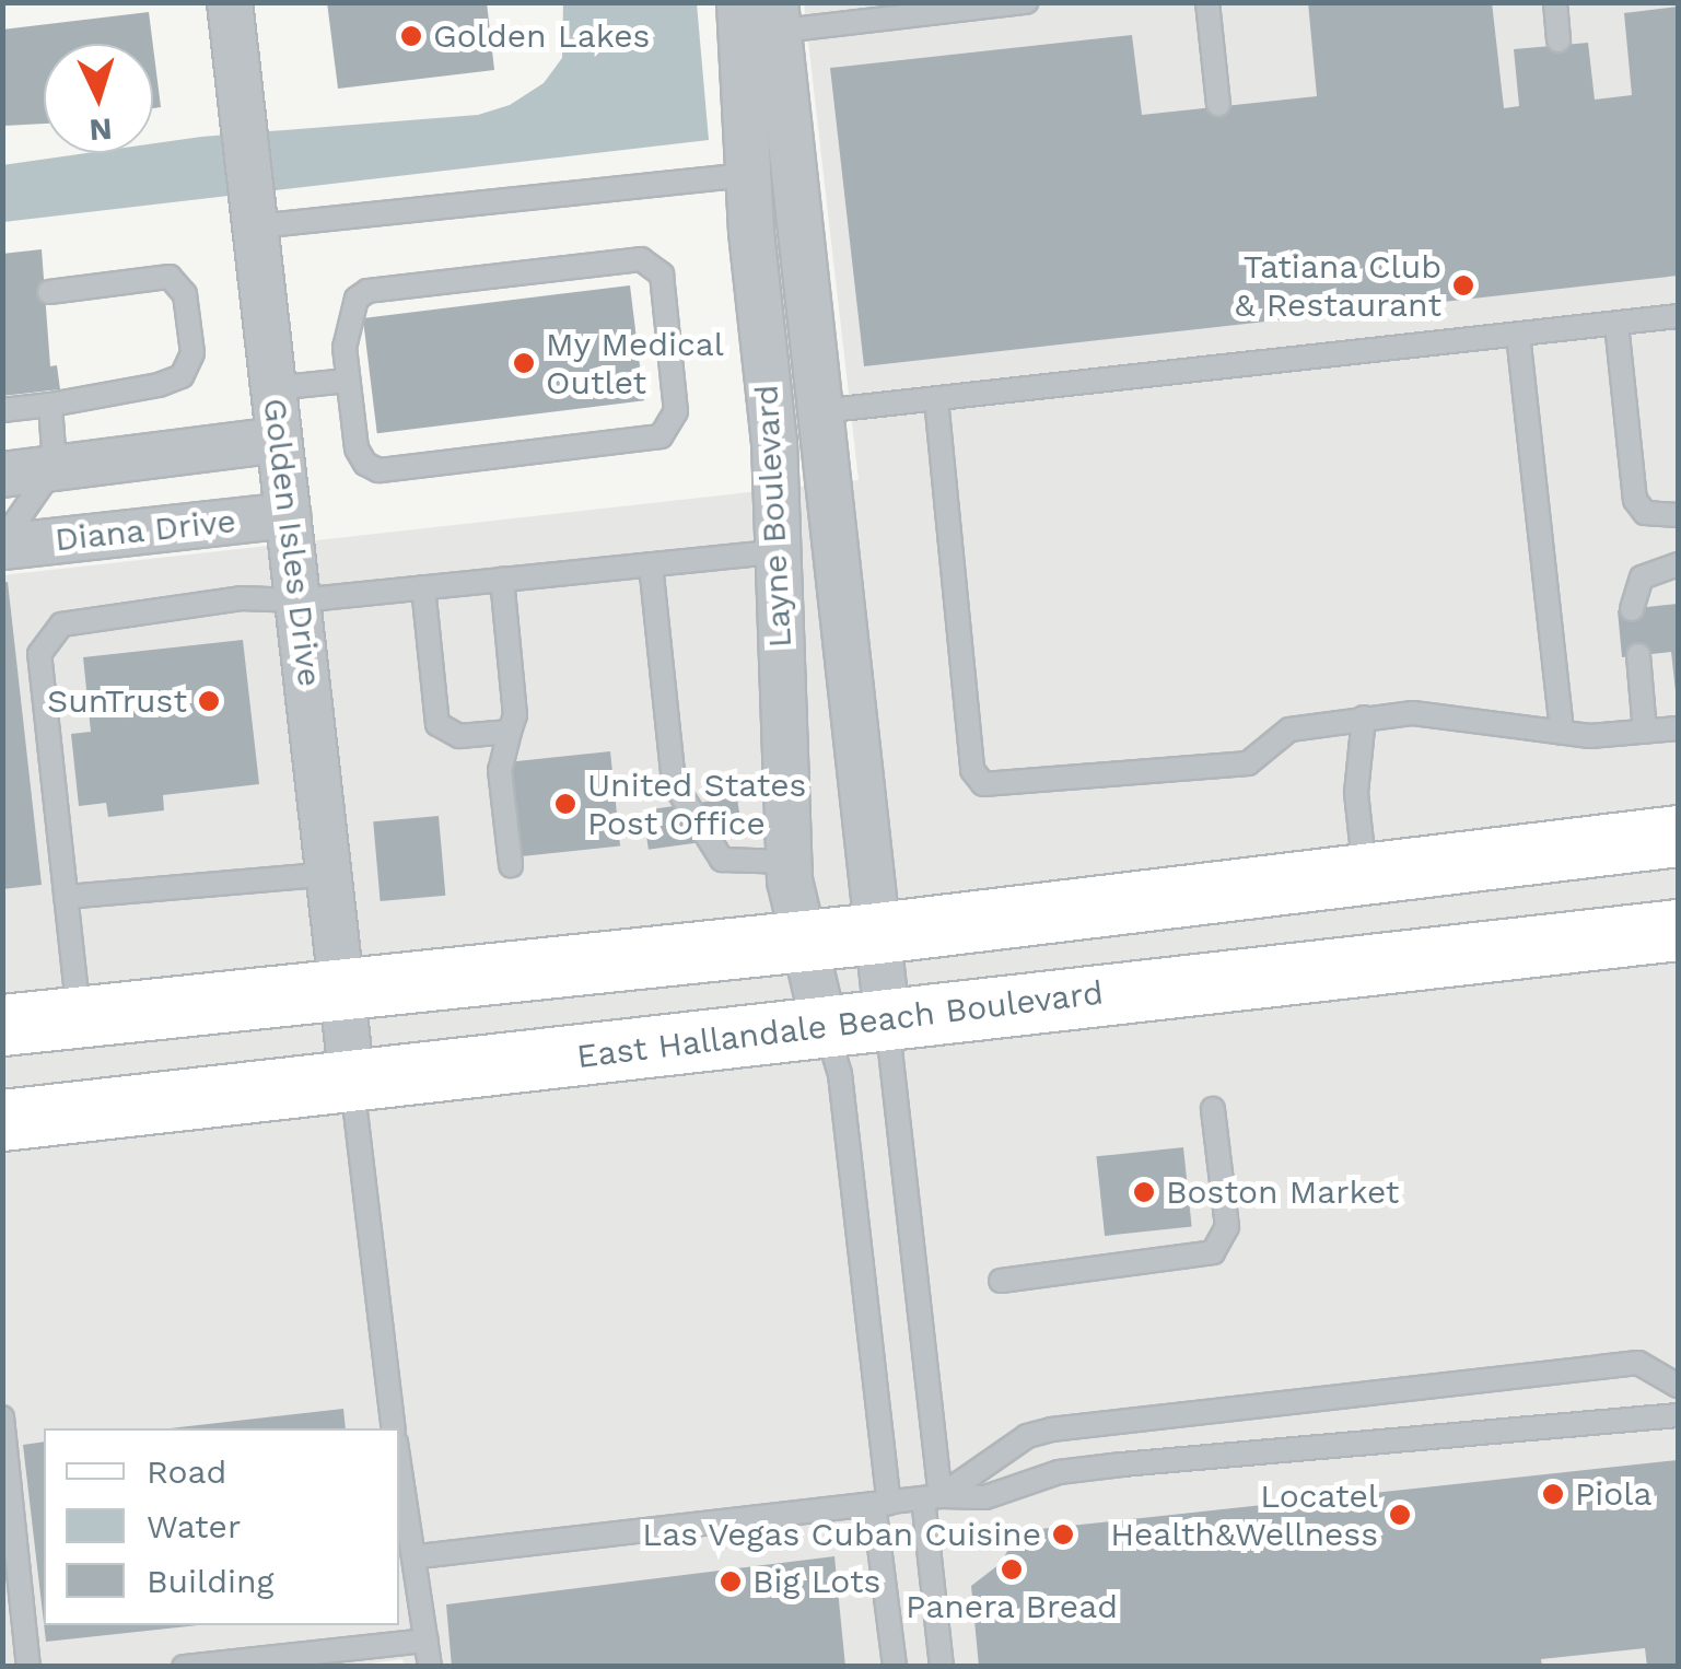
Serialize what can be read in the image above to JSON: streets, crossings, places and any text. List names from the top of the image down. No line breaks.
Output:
{"streets":{"main road":["East Hallandale Beach Boulevard"],"street":["Layne Boulevard","Diana Drive","Golden Isles Drive"]},"crossings":[["Layne Boulevard","East Hallandale Beach Boulevard"],["Diana Drive","Golden Isles Drive"],["Golden Isles Drive","East Hallandale Beach Boulevard"]],"places":["Golden Lakes","Tatiana Club & Restaurant","My Medical Outlet","SunTrust","United States Post Office","Boston Market","Piola","Locatel Health&Wellness","Las Vegas Cuban Cuisine","Panera Bread","Big Lots"],"legend":["Road","Water","Building"],"north":"bottom"}
